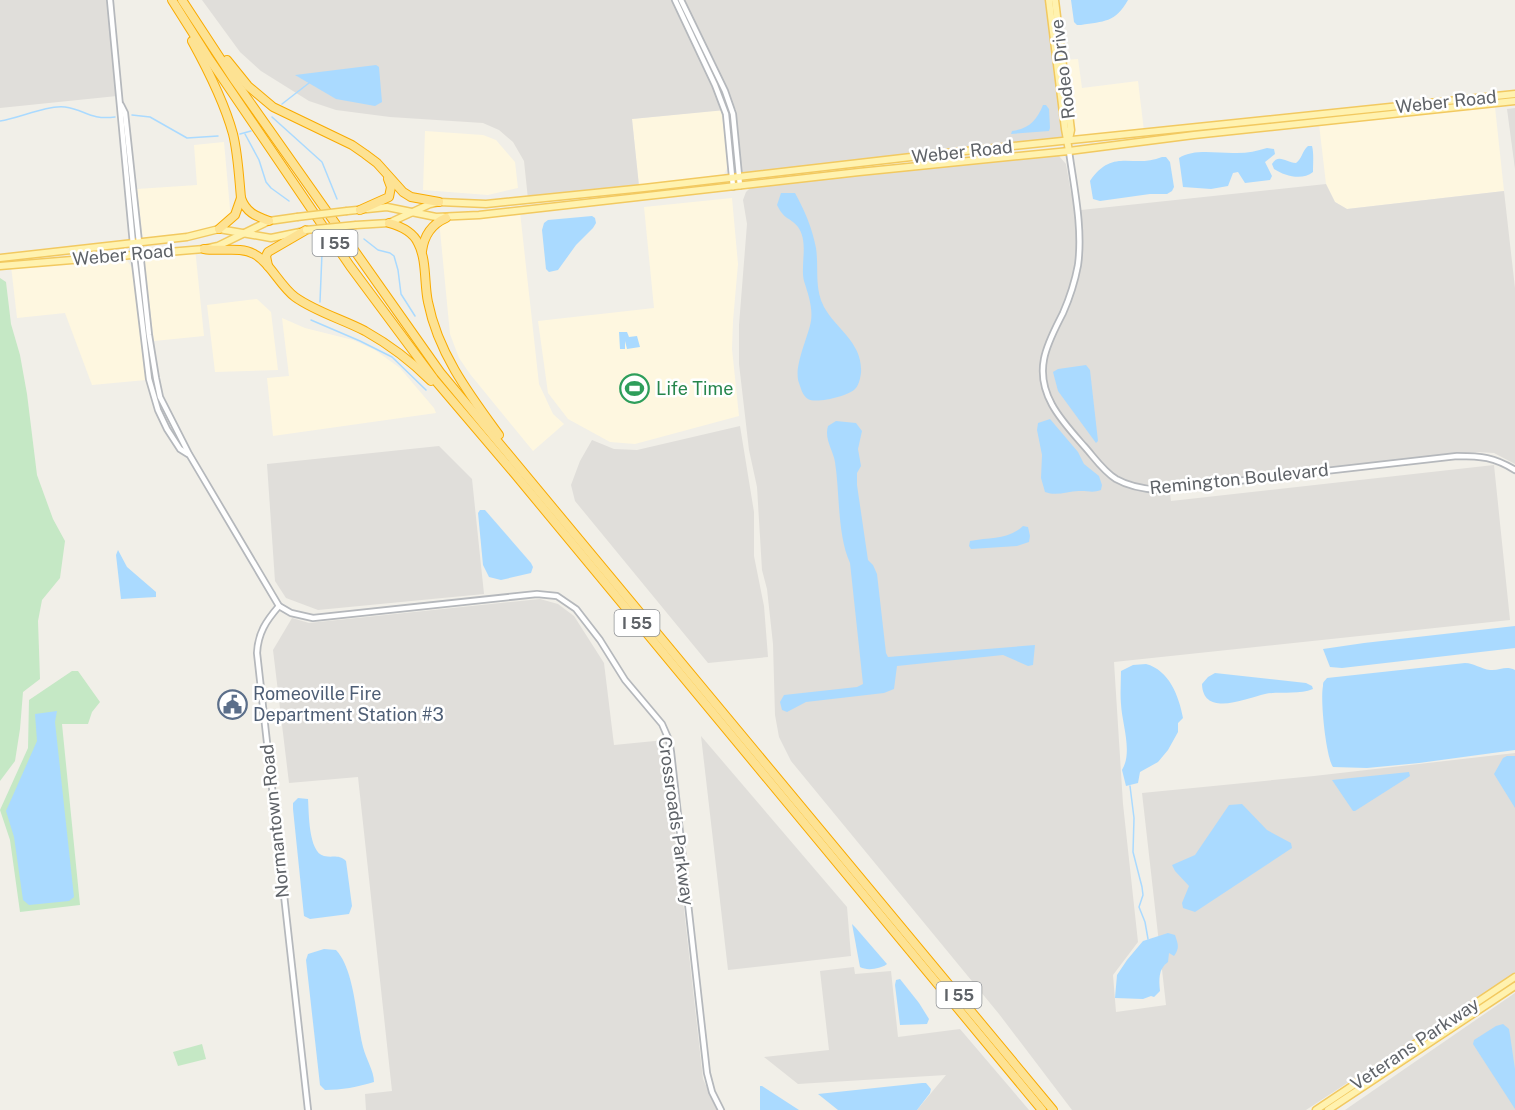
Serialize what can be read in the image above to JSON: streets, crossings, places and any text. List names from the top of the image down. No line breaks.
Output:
{"streets":{"highway":["I 55"],"main road":["Rodeo Drive","Weber Road","Remington Boulevard","Veterans Parkway"],"street":["Normantown Road","Crossroads Parkway"]},"crossings":[["Rodeo Drive","Weber Road"],["Rodeo Drive","Remington Boulevard"],["Weber Road","Remington Boulevard"],["Normantown Road","Crossroads Parkway"]],"places":{"sports":["Life Time"],"public building":["Romeoville Fire Department Station #3"]}}
